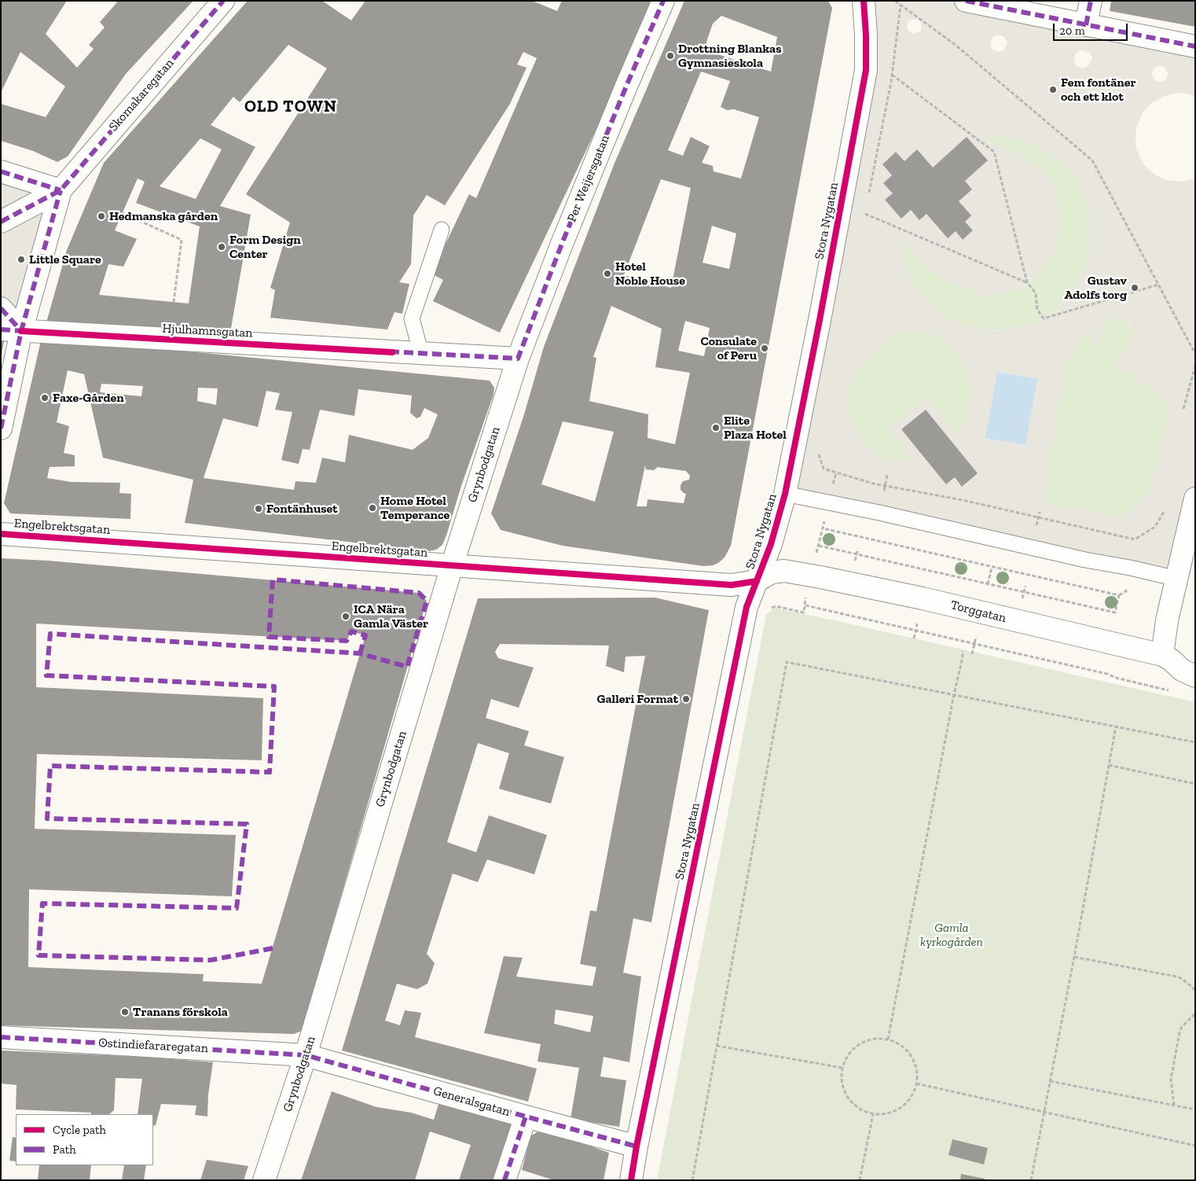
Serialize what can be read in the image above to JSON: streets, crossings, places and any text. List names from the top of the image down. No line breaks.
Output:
{"streets":{"street":["Skomakaregatan","Per Weijersgatan","Stora Nygatan","Hjulhamnsgatan","Grynbodgatan","Engelbrektsgatan","Torggatan","Ostindiefararegatan","Generalsgatan"]},"crossings":[["Per Weijersgatan","Hjulhamnsgatan"],["Per Weijersgatan","Grynbodgatan"],["Stora Nygatan","Engelbrektsgatan"],["Stora Nygatan","Torggatan"],["Stora Nygatan","Generalsgatan"],["Hjulhamnsgatan","Grynbodgatan"],["Grynbodgatan","Engelbrektsgatan"],["Grynbodgatan","Ostindiefararegatan"],["Grynbodgatan","Generalsgatan"],["Engelbrektsgatan","Torggatan"],["Ostindiefararegatan","Generalsgatan"]],"districts":["OLD TOWN"],"parks":["Gamla kyrkogården"],"places":["Drottning Blankas Gymnasieskola","Fem fontäner och ett klot","Hedmanska gården","Form Design Center","Little Square","Hotel Noble House","Gustav Adolfs torg","Consulate of Peru","Faxe-Gården","Elite Plaza Hotel","Home Hotel Temperance","Fontänhuset","ICA Nära Gamla Väster","Galleri Format","Tranans förskola"],"legend":["Cycle path","Path"],"scale_bar":"20 m"}
